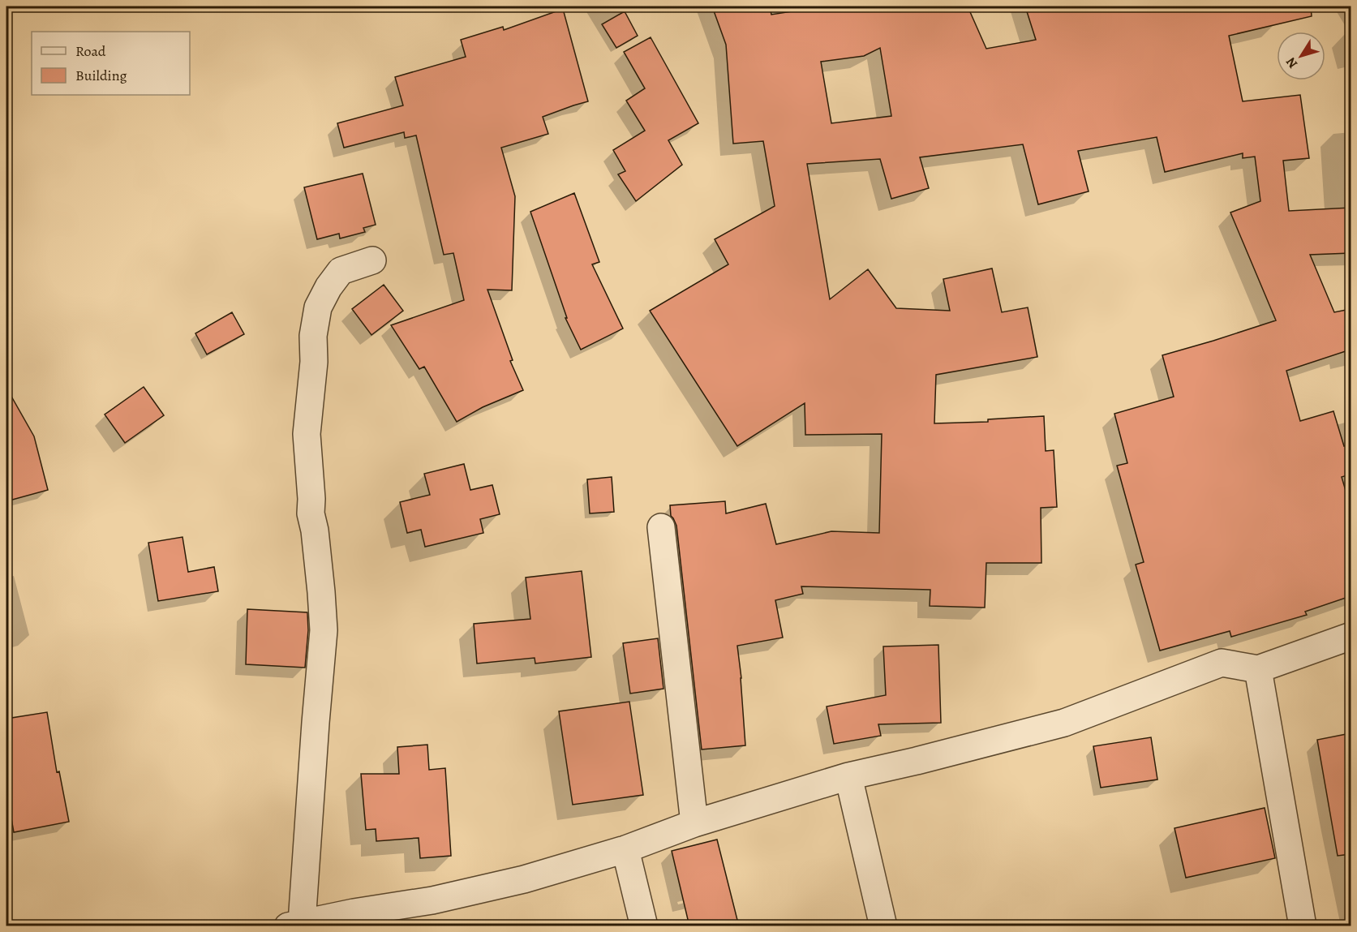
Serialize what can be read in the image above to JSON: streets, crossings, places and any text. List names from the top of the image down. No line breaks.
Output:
{"legend":["Road","Building"],"north":"bottom left"}
